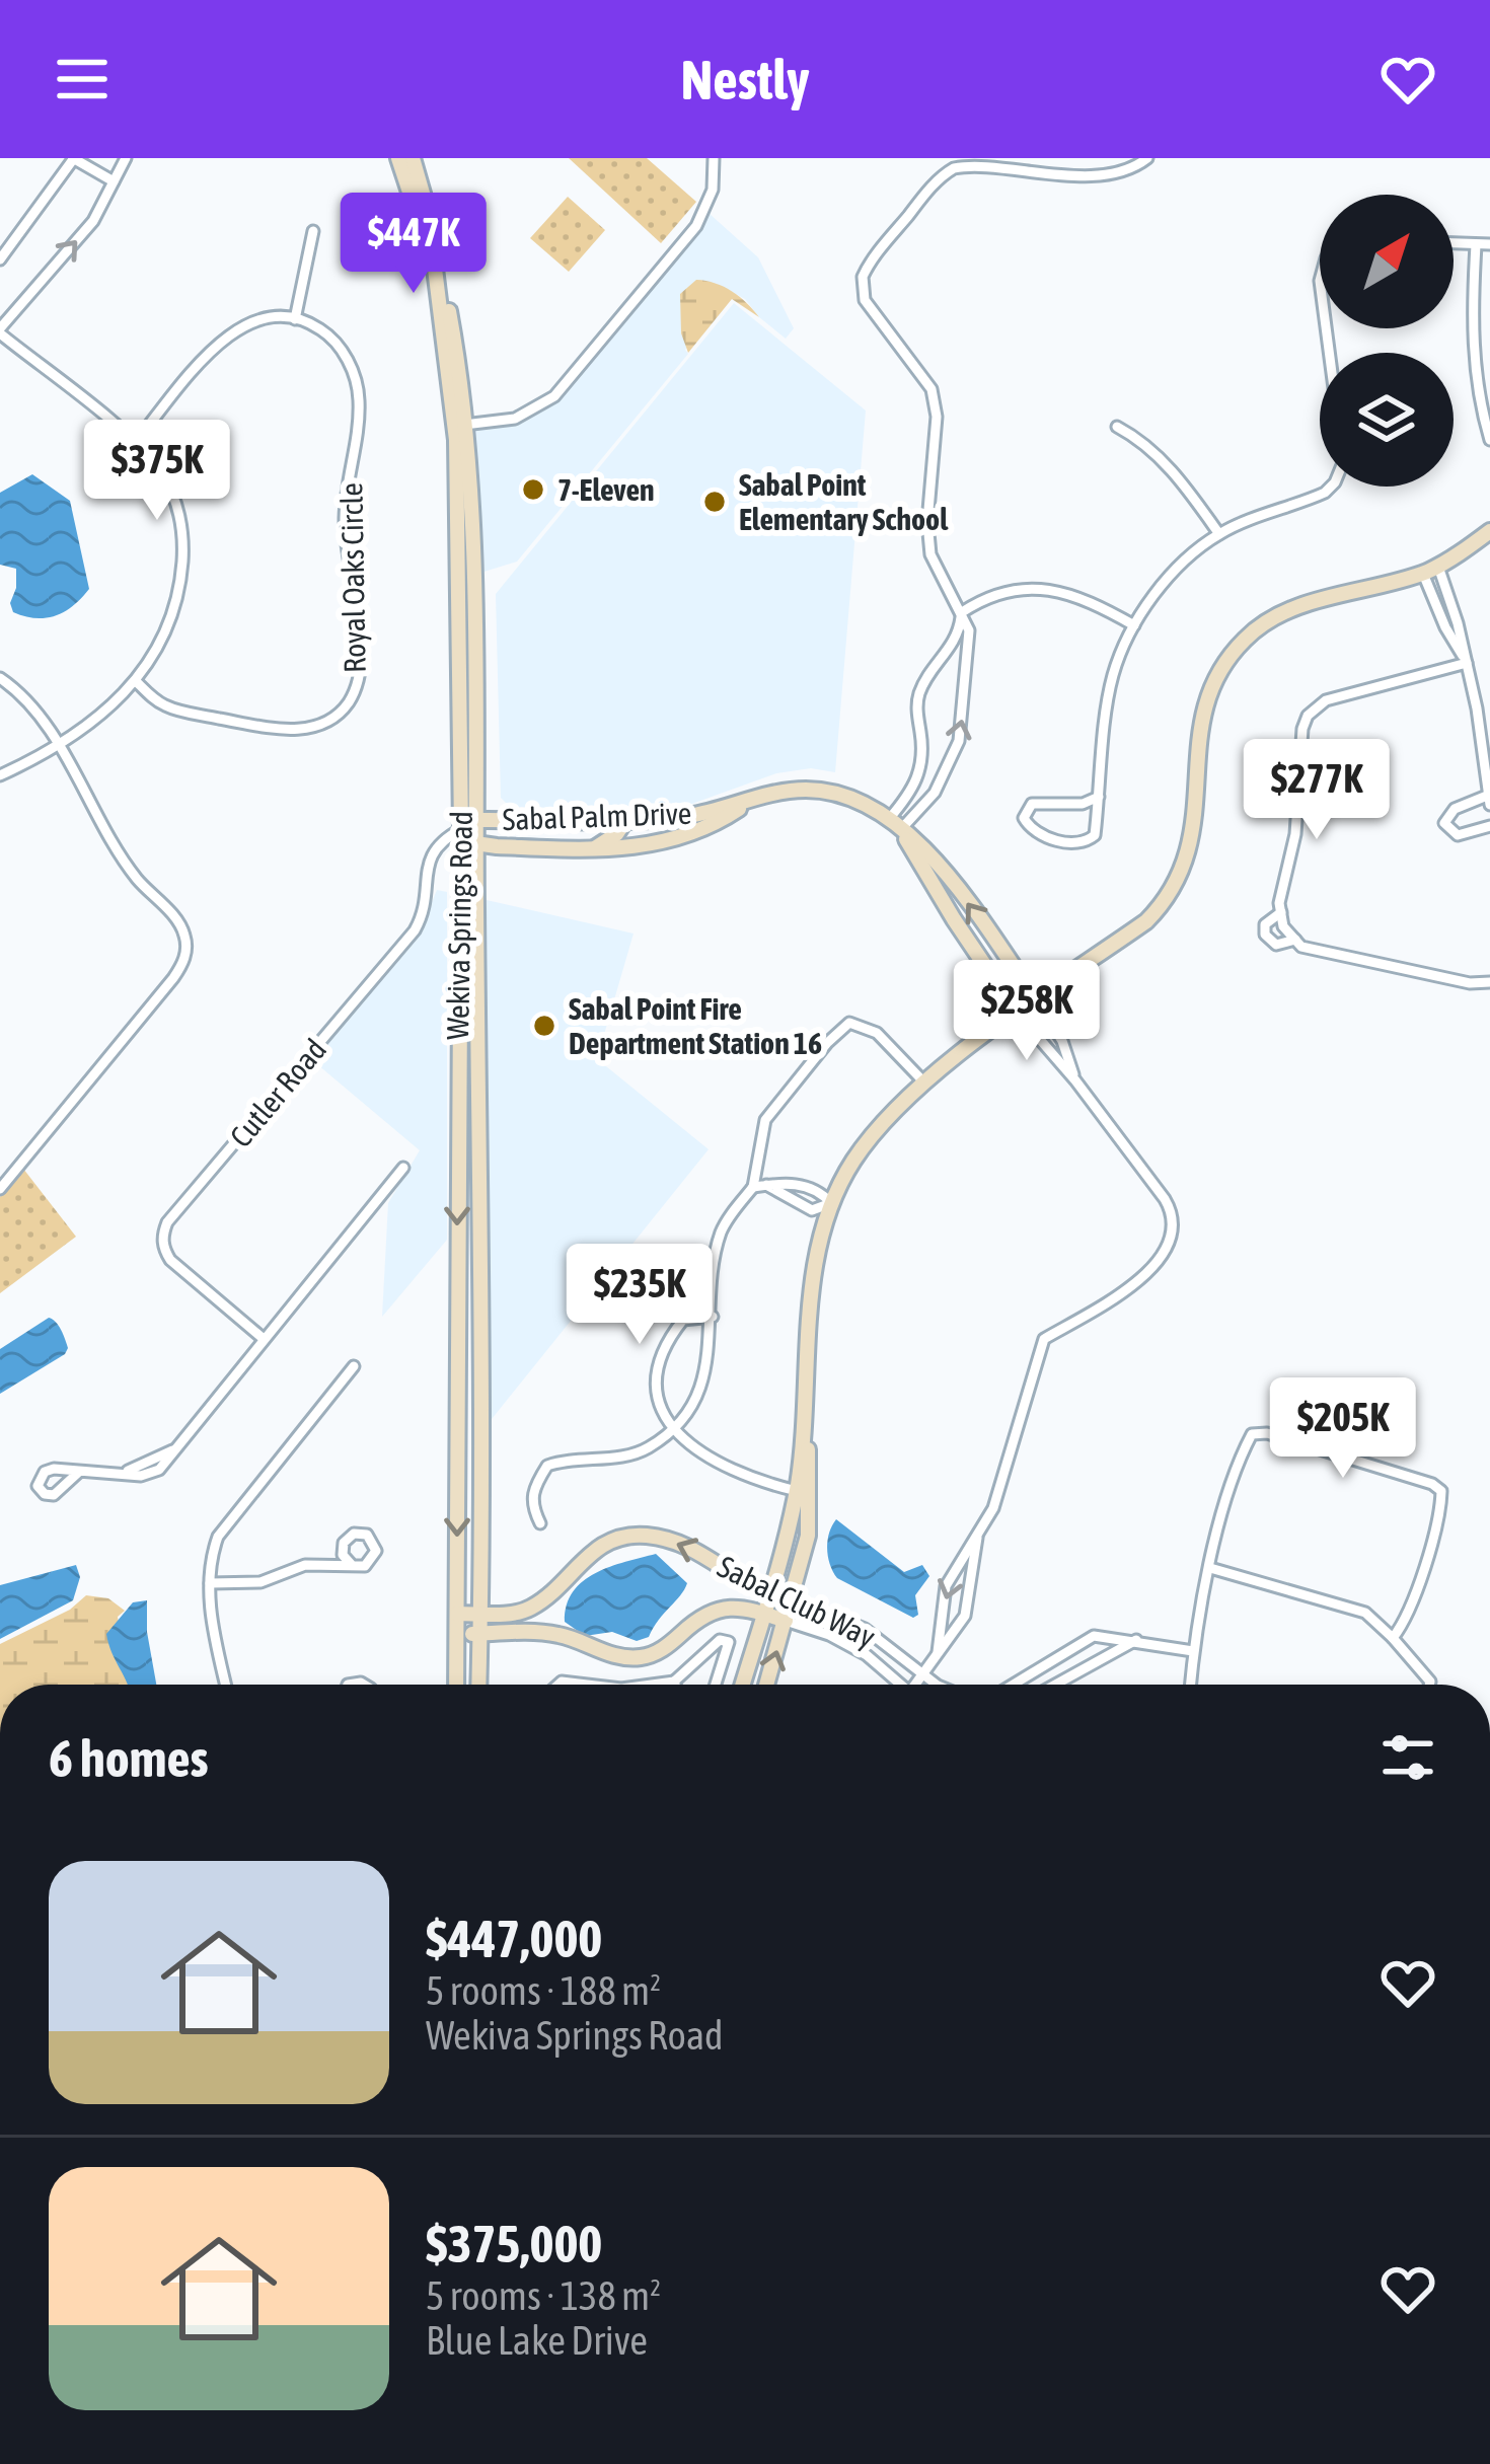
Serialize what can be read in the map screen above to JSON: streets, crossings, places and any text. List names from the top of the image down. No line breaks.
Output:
{"streets":{"street":["Royal Oaks Circle","Sabal Palm Drive","Wekiva Springs Road","Cutler Road","Sabal Club Way"]},"crossings":[["Sabal Palm Drive","Wekiva Springs Road"],["Sabal Palm Drive","Cutler Road"],["Wekiva Springs Road","Cutler Road"],["Wekiva Springs Road","Sabal Club Way"]],"places":["7-Eleven","Sabal Point Elementary School","Sabal Point Fire Department Station 16"],"north":"top right","page":{"header":"Nestly","price":["$447K","$375K","$277K","$258K","$235K","$205K"],"heading":"6 homes","list":[{"name":"$447,000","note":"5 rooms · 188 m² · Wekiva Springs Road"},{"name":"$375,000","note":"5 rooms · 138 m² · Blue Lake Drive"}]}}
